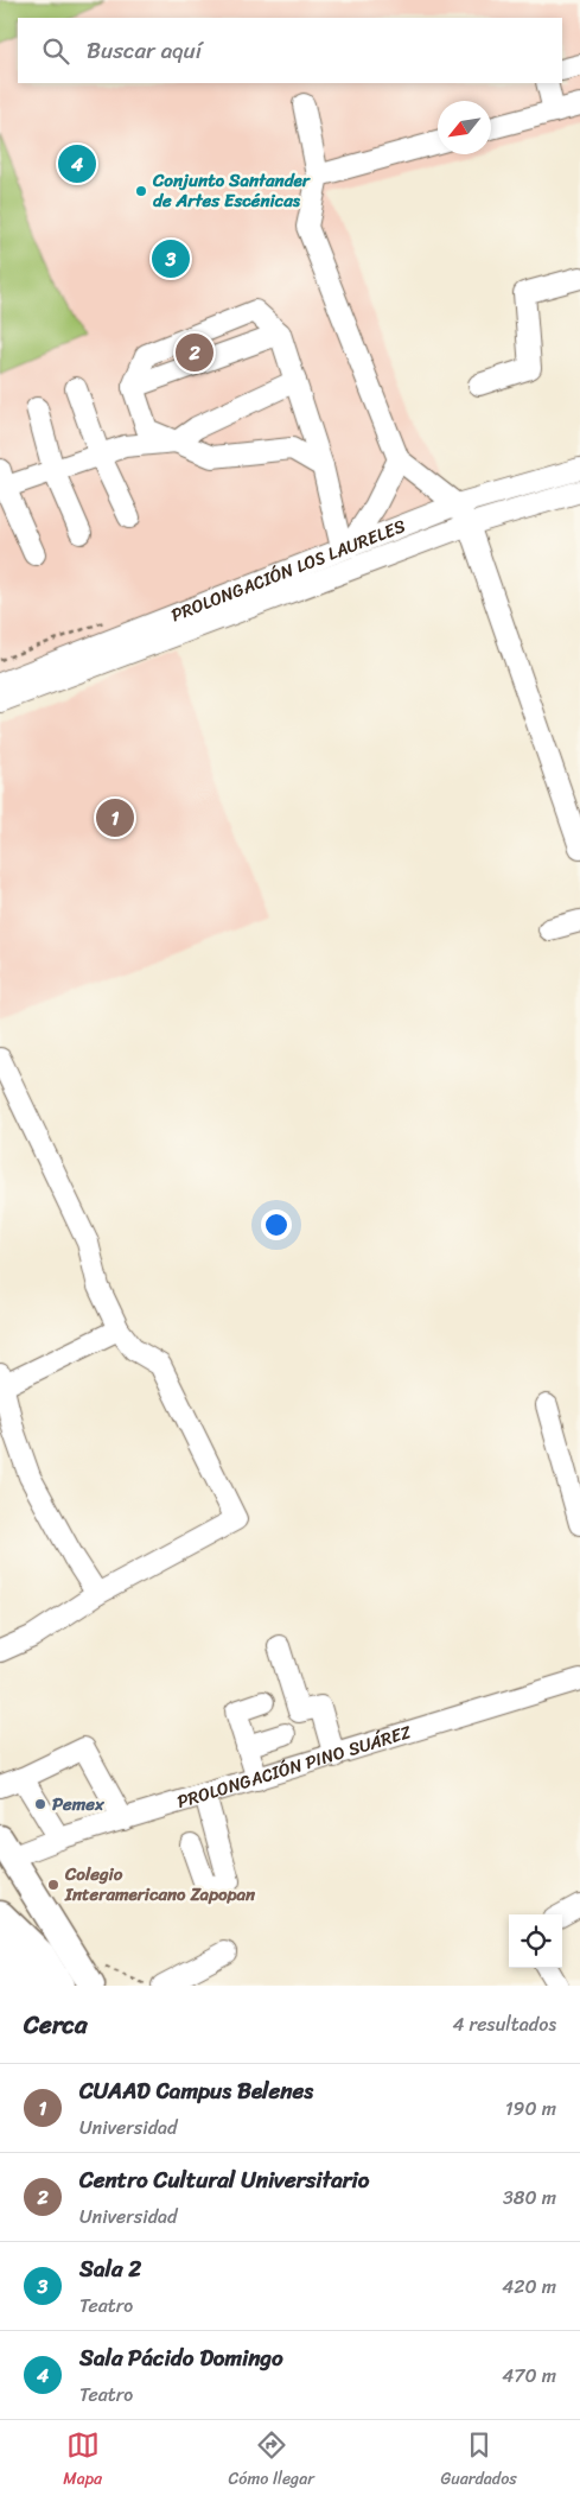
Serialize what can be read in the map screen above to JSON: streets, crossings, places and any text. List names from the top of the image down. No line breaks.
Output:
{"streets":{"street":["PROLONGACIÓN LOS LAURELES","PROLONGACIÓN PINO SUÁREZ"]},"places":["Conjunto Santander de Artes Escénicas","Pemex","Colegio Interamericano Zapopan"],"north":"bottom left","page":{"search":"Buscar aquí","pins":["4","3","2","1"],"heading":["Cerca","4 resultados"],"list":[{"mark":"1","name":"CUAAD Campus Belenes","note":"Universidad","value":"190 m"},{"mark":"2","name":"Centro Cultural Universitario","note":"Universidad","value":"380 m"},{"mark":"3","name":"Sala 2","note":"Teatro","value":"420 m"},{"mark":"4","name":"Sala Pácido Domingo","note":"Teatro","value":"470 m"}],"nav":["Mapa","Cómo llegar","Guardados"]}}
